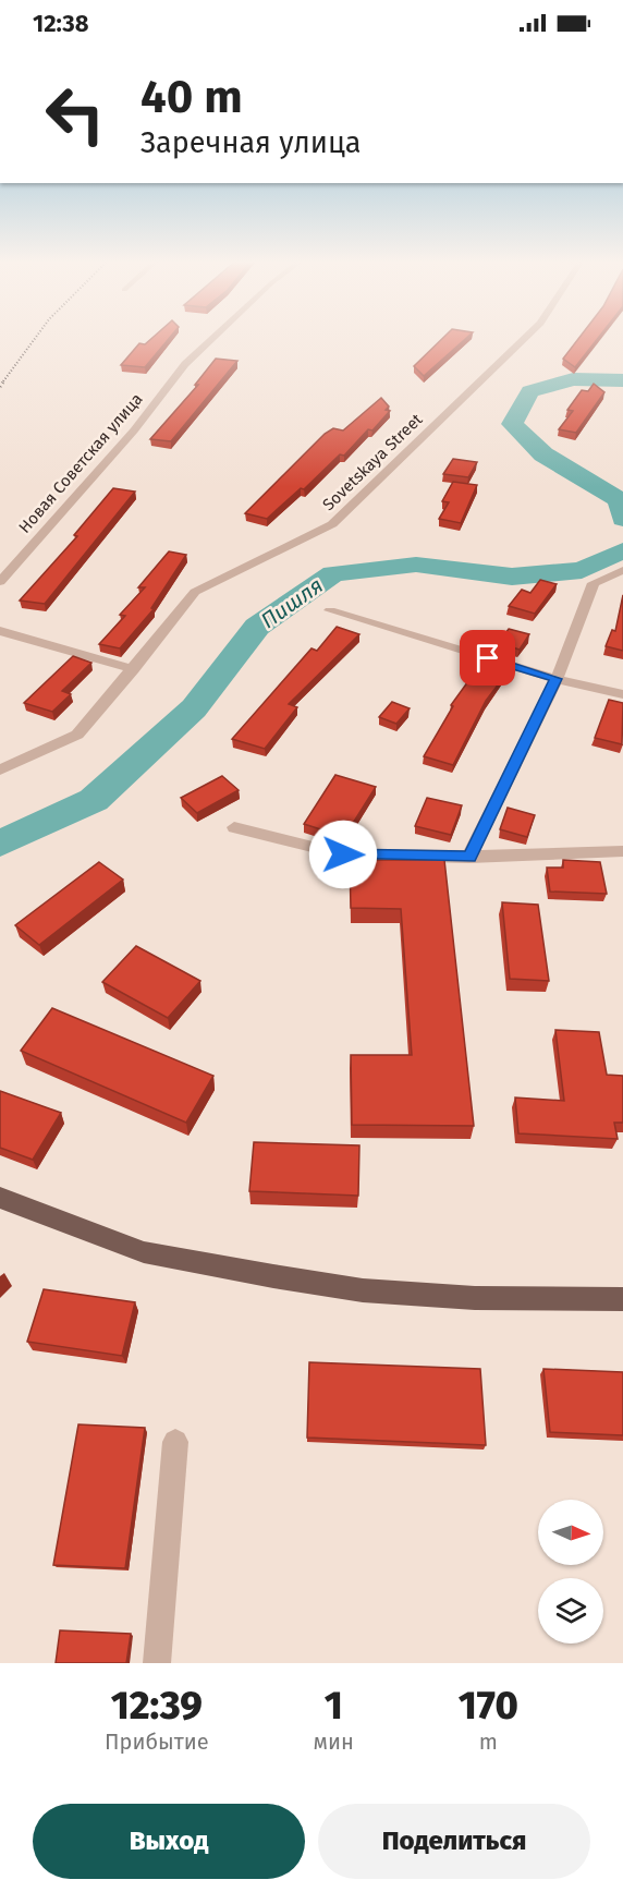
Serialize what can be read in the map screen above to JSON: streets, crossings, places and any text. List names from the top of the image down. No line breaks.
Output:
{"streets":{"street":["Sovetskaya Street","Новая Советская улица"]},"water":["Пишля"],"north":"right","page":{"status":"12:38","turn":["40 m","Заречная улица"],"eta":["12:39","Прибытие","1","мин","170","m"],"buttons":["Выход","Поделиться"]}}
